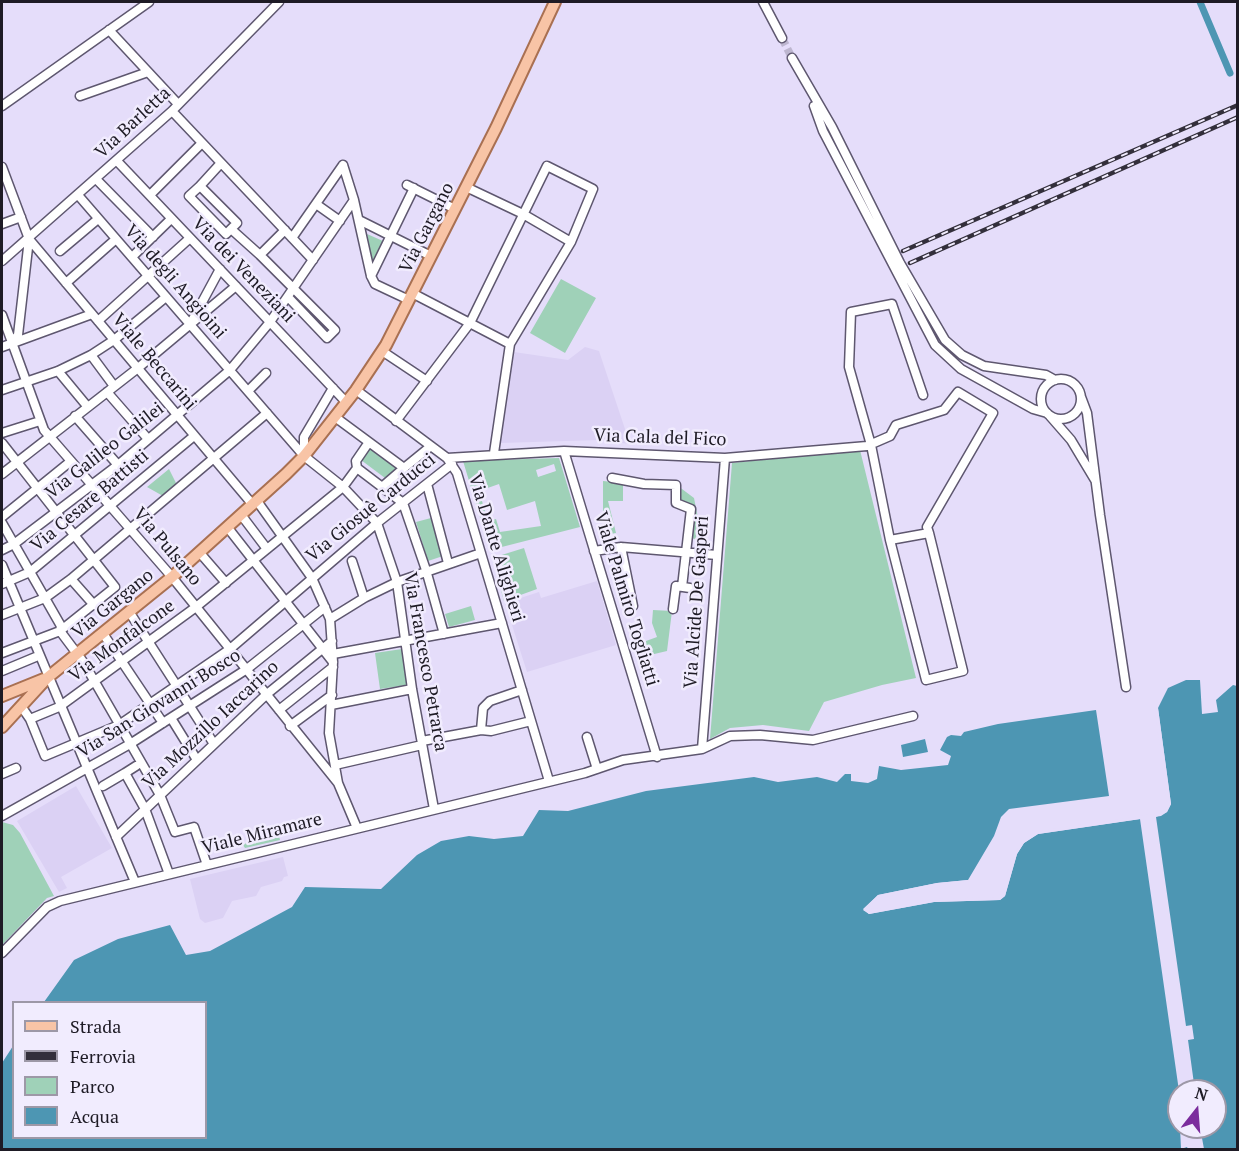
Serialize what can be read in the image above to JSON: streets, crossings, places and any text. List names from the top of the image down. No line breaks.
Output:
{"streets":{"main road":["Via Gargano"],"street":["Via Barletta","Via dei Veneziani","Via degli Angioini","Viale Beccarini","Via Cala del Fico","Via Galileo Galilei","Via Cesare Battisti","Via Giosuè Carducci","Via Pulsano","Via Dante Alighieri","Viale Palmiro Togliatti","Via Alcide De Gasperi","Via Monfalcone","Via Francesco Petrarca","Via San Giovanni Bosco","Via Mozzillo Iaccarino","Viale Miramare"]},"crossings":[["Via Barletta","Via dei Veneziani"],["Via Barletta","Via degli Angioini"],["Via Barletta","Viale Beccarini"],["Via Gargano","Via dei Veneziani"],["Via Gargano","Via degli Angioini"],["Via Gargano","Viale Beccarini"],["Via Gargano","Via Pulsano"],["Via Gargano","Via Dante Alighieri"],["Via dei Veneziani","Via Galileo Galilei"],["Via degli Angioini","Via Galileo Galilei"],["Via degli Angioini","Via Giosuè Carducci"],["Via degli Angioini","Via Monfalcone"],["Via degli Angioini","Via Francesco Petrarca"],["Viale Beccarini","Via Galileo Galilei"],["Viale Beccarini","Via Cesare Battisti"],["Viale Beccarini","Via Giosuè Carducci"],["Viale Beccarini","Via Pulsano"],["Viale Beccarini","Via Monfalcone"],["Viale Beccarini","Via San Giovanni Bosco"],["Viale Beccarini","Via Mozzillo Iaccarino"],["Viale Beccarini","Viale Miramare"],["Via Cala del Fico","Via Giosuè Carducci"],["Via Cala del Fico","Via Dante Alighieri"],["Via Cala del Fico","Viale Palmiro Togliatti"],["Via Cala del Fico","Via Alcide De Gasperi"],["Via Galileo Galilei","Via Pulsano"],["Via Cesare Battisti","Via Pulsano"],["Via Giosuè Carducci","Via Pulsano"],["Via Giosuè Carducci","Via Dante Alighieri"],["Via Giosuè Carducci","Via Monfalcone"],["Via Giosuè Carducci","Via Francesco Petrarca"],["Via Pulsano","Via Monfalcone"],["Via Pulsano","Via San Giovanni Bosco"],["Via Pulsano","Via Mozzillo Iaccarino"],["Via Dante Alighieri","Viale Miramare"],["Viale Palmiro Togliatti","Viale Miramare"],["Via Alcide De Gasperi","Viale Miramare"],["Via Francesco Petrarca","Viale Miramare"]],"legend":["Strada","Ferrovia","Parco","Acqua"],"north":"top"}
